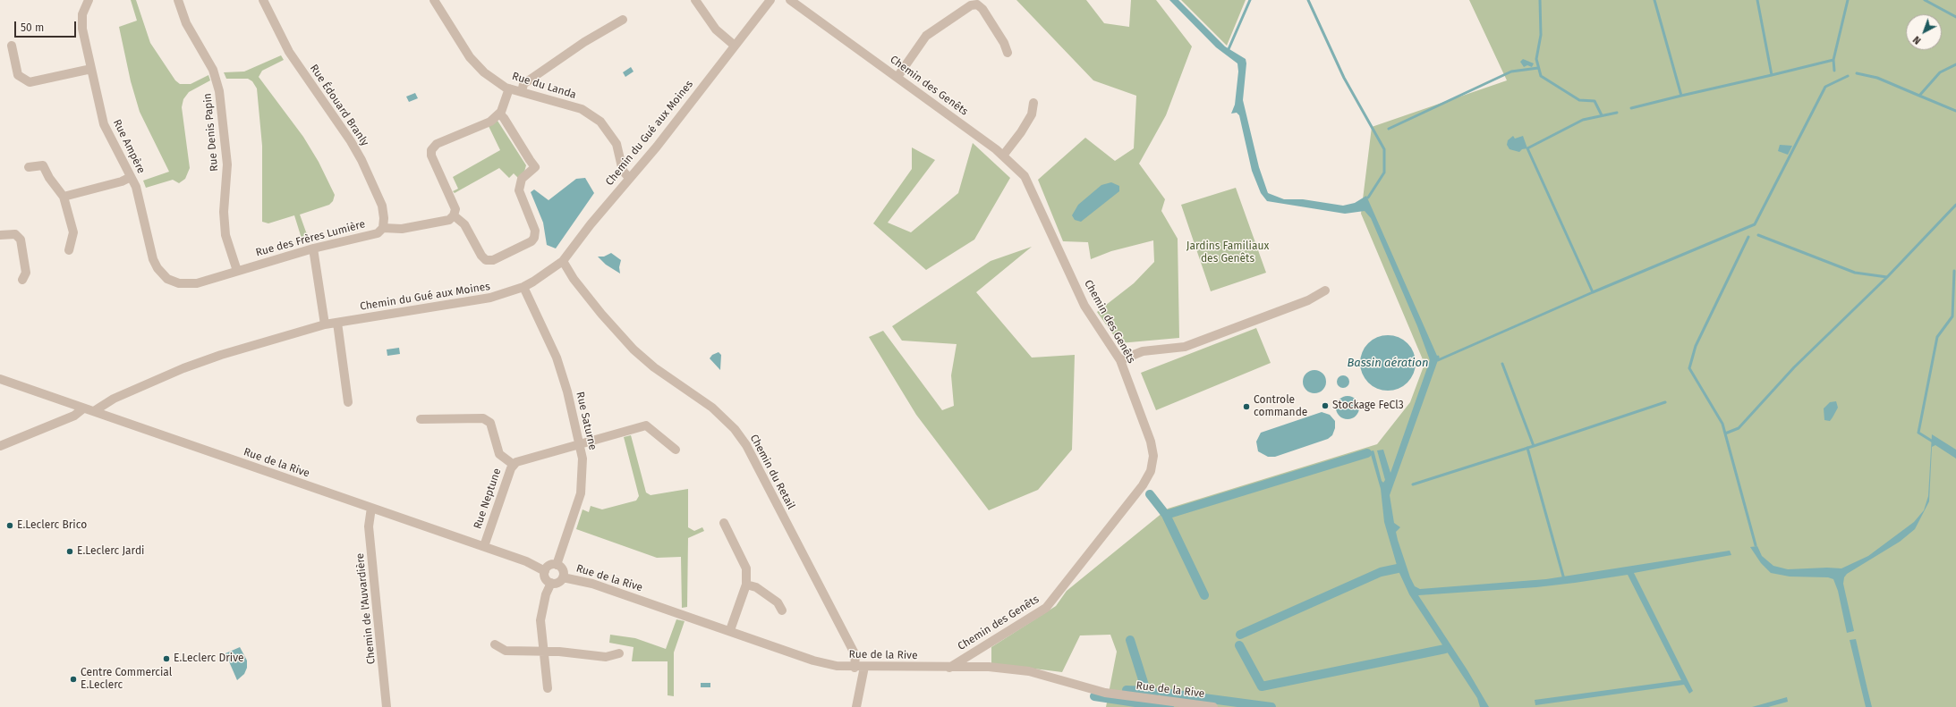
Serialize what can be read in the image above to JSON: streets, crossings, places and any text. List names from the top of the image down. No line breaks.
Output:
{"streets":{"street":["Rue du Landa","Chemin des Genêts","Rue Édouard Branly","Rue Denis Papin","Chemin du Gué aux Moines","Rue Ampère","Rue des Frères Lumière","Rue Saturne","Rue de la Rive","Chemin du Retail","Rue Neptune","Chemin de l'Auvardière"]},"crossings":[["Rue du Landa","Chemin du Gué aux Moines"],["Chemin des Genêts","Rue de la Rive"],["Rue Édouard Branly","Rue des Frères Lumière"],["Rue Denis Papin","Rue des Frères Lumière"],["Chemin du Gué aux Moines","Rue Saturne"],["Chemin du Gué aux Moines","Rue de la Rive"],["Chemin du Gué aux Moines","Chemin du Retail"],["Rue Ampère","Rue des Frères Lumière"],["Rue Saturne","Rue de la Rive"],["Rue Saturne","Rue Neptune"],["Rue de la Rive","Chemin du Retail"],["Rue de la Rive","Rue Neptune"],["Rue de la Rive","Chemin de l'Auvardière"]],"water":["Bassin aération"],"parks":["Jardins Familiaux des Genêts"],"places":["Stockage FeCl3","Controle commande","E.Leclerc Brico","E.Leclerc Jardi","E.Leclerc Drive","Centre Commercial E.Leclerc"],"scale_bar":"50 m","north":"bottom left"}
